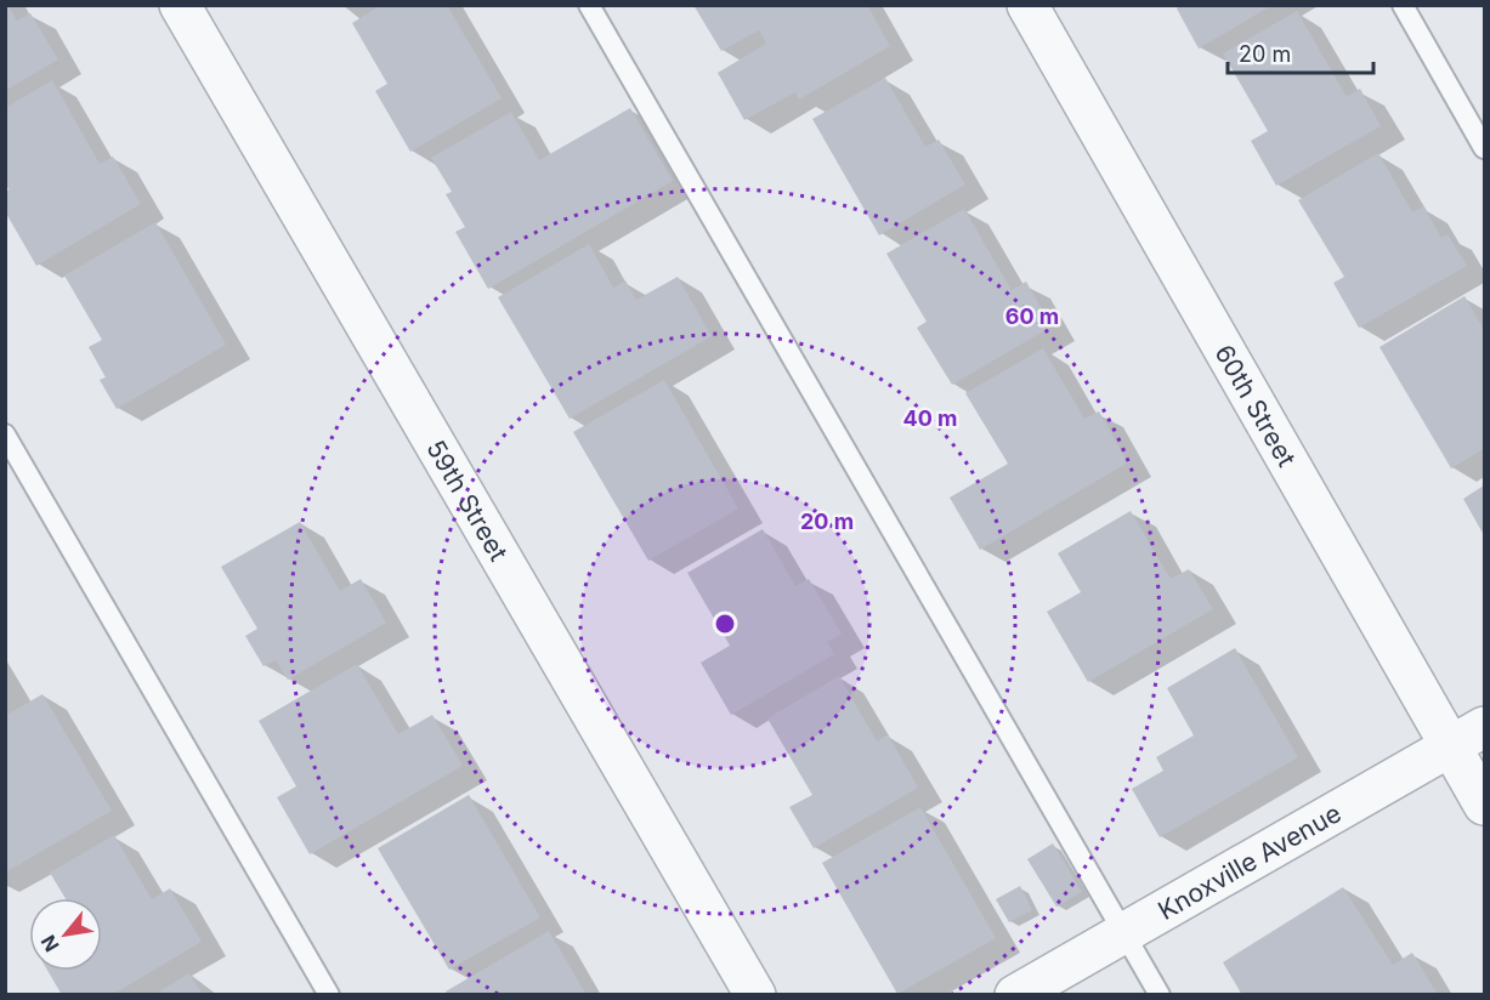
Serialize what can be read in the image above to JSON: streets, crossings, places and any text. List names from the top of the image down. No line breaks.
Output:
{"streets":{"street":["60th Street","59th Street","Knoxville Avenue"]},"crossings":[["60th Street","Knoxville Avenue"]],"scale_bar":"20 m","north":"bottom left","rings":["60 m","40 m","20 m"]}
